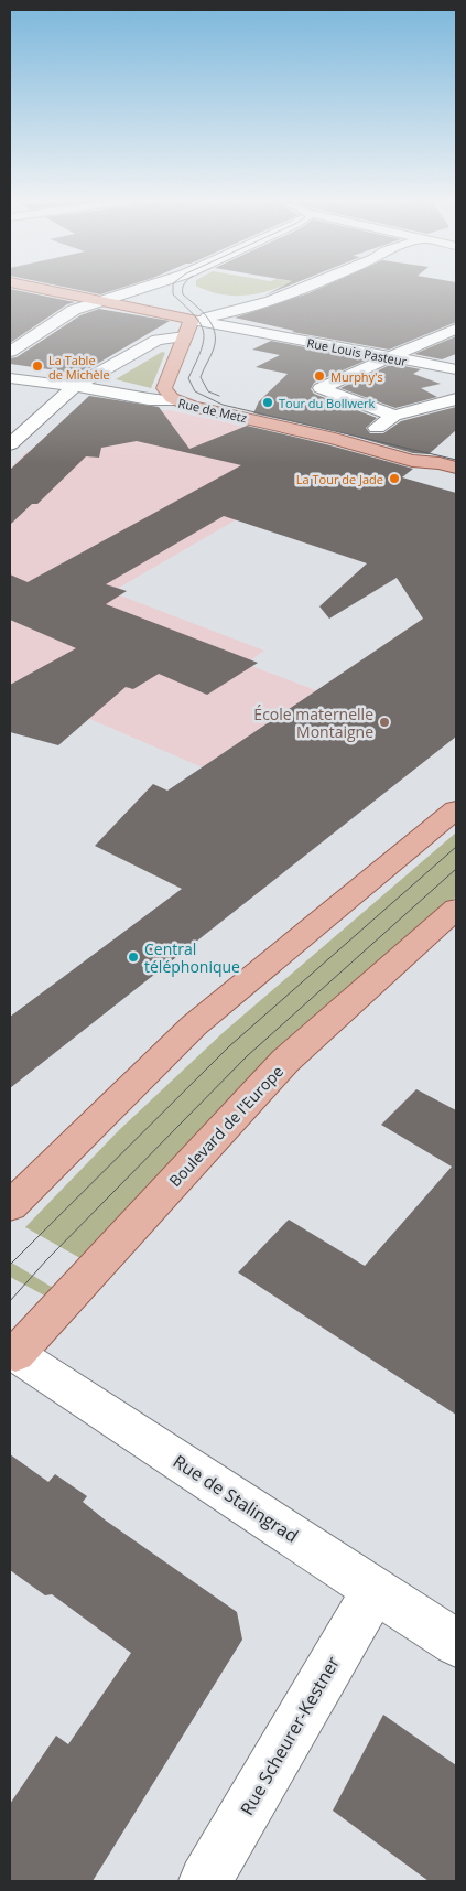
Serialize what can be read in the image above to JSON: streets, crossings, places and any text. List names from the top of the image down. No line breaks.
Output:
{"streets":{"main road":["Rue Louis Pasteur","Rue de Metz","Boulevard de l'Europe"],"street":["Rue de Stalingrad","Rue Scheurer-Kestner"]},"crossings":[["Boulevard de l'Europe","Rue de Stalingrad"],["Rue de Stalingrad","Rue Scheurer-Kestner"]],"places":["La Table de Michèle","Murphy's","Tour du Bollwerk","La Tour de Jade","École maternelle Montaigne","Central téléphonique"]}
